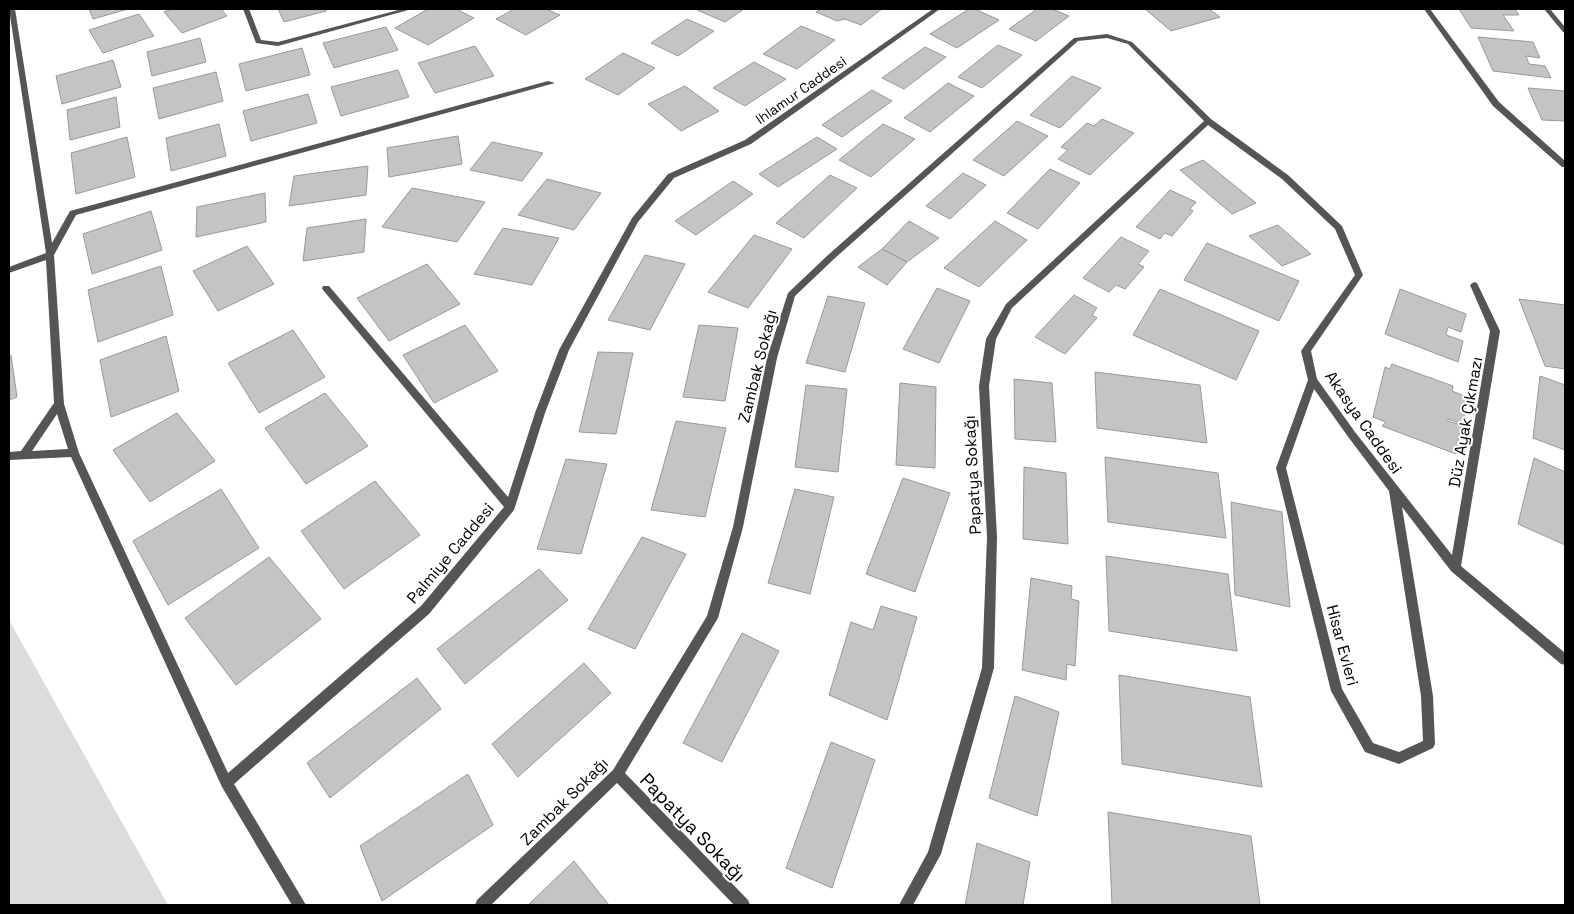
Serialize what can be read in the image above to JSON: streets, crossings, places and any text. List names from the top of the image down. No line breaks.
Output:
{"streets":{"street":["Ihlamur Caddesi","Zambak Sokağı","Akasya Caddesi","Düz Ayak Çıkmazı","Papatya Sokağı","Palmiye Caddesi","Hisar Evleri"]},"crossings":[["Ihlamur Caddesi","Palmiye Caddesi"],["Zambak Sokağı","Akasya Caddesi"],["Zambak Sokağı","Papatya Sokağı"],["Akasya Caddesi","Düz Ayak Çıkmazı"],["Akasya Caddesi","Papatya Sokağı"],["Akasya Caddesi","Hisar Evleri"]]}
